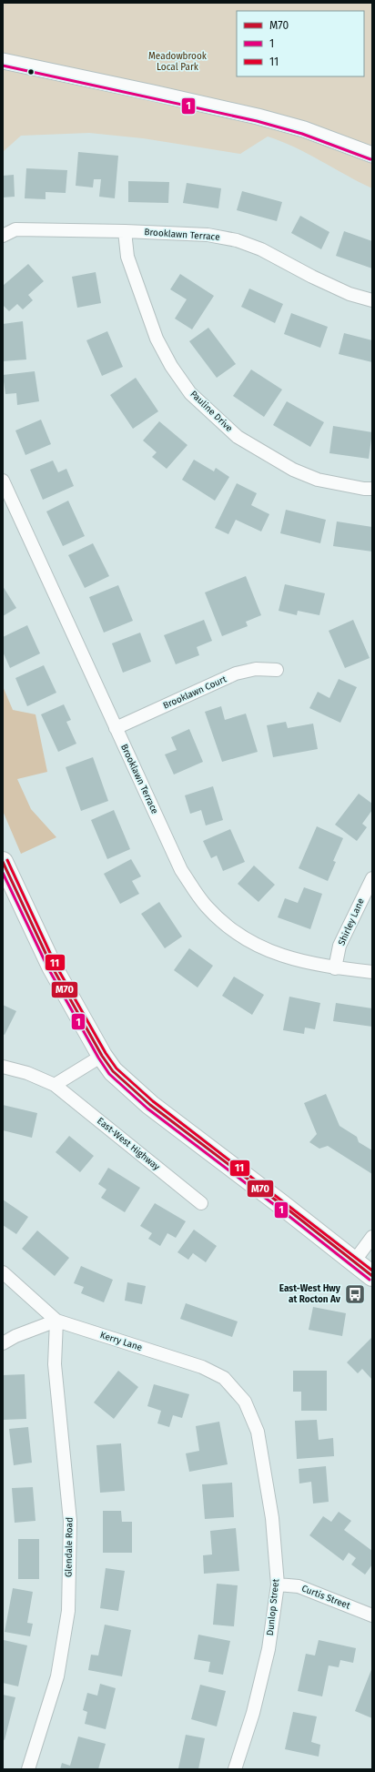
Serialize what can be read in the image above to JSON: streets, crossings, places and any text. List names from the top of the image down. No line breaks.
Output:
{"streets":{"street":["Brooklawn Terrace","Pauline Drive","Brooklawn Court","Shirley Lane","East-West Highway","Kerry Lane","Glendale Road","Curtis Street","Dunlop Street"]},"crossings":[["Brooklawn Terrace","Pauline Drive"],["Brooklawn Terrace","Brooklawn Court"],["Brooklawn Terrace","Shirley Lane"],["Kerry Lane","Glendale Road"],["Kerry Lane","Dunlop Street"],["Curtis Street","Dunlop Street"]],"parks":["Meadowbrook Local Park"],"places":{"bus stop":["East-West Hwy at Rocton Av"]},"lines":["transit line 1","transit line 11","transit line M70"],"legend":["M70","1","11"]}
